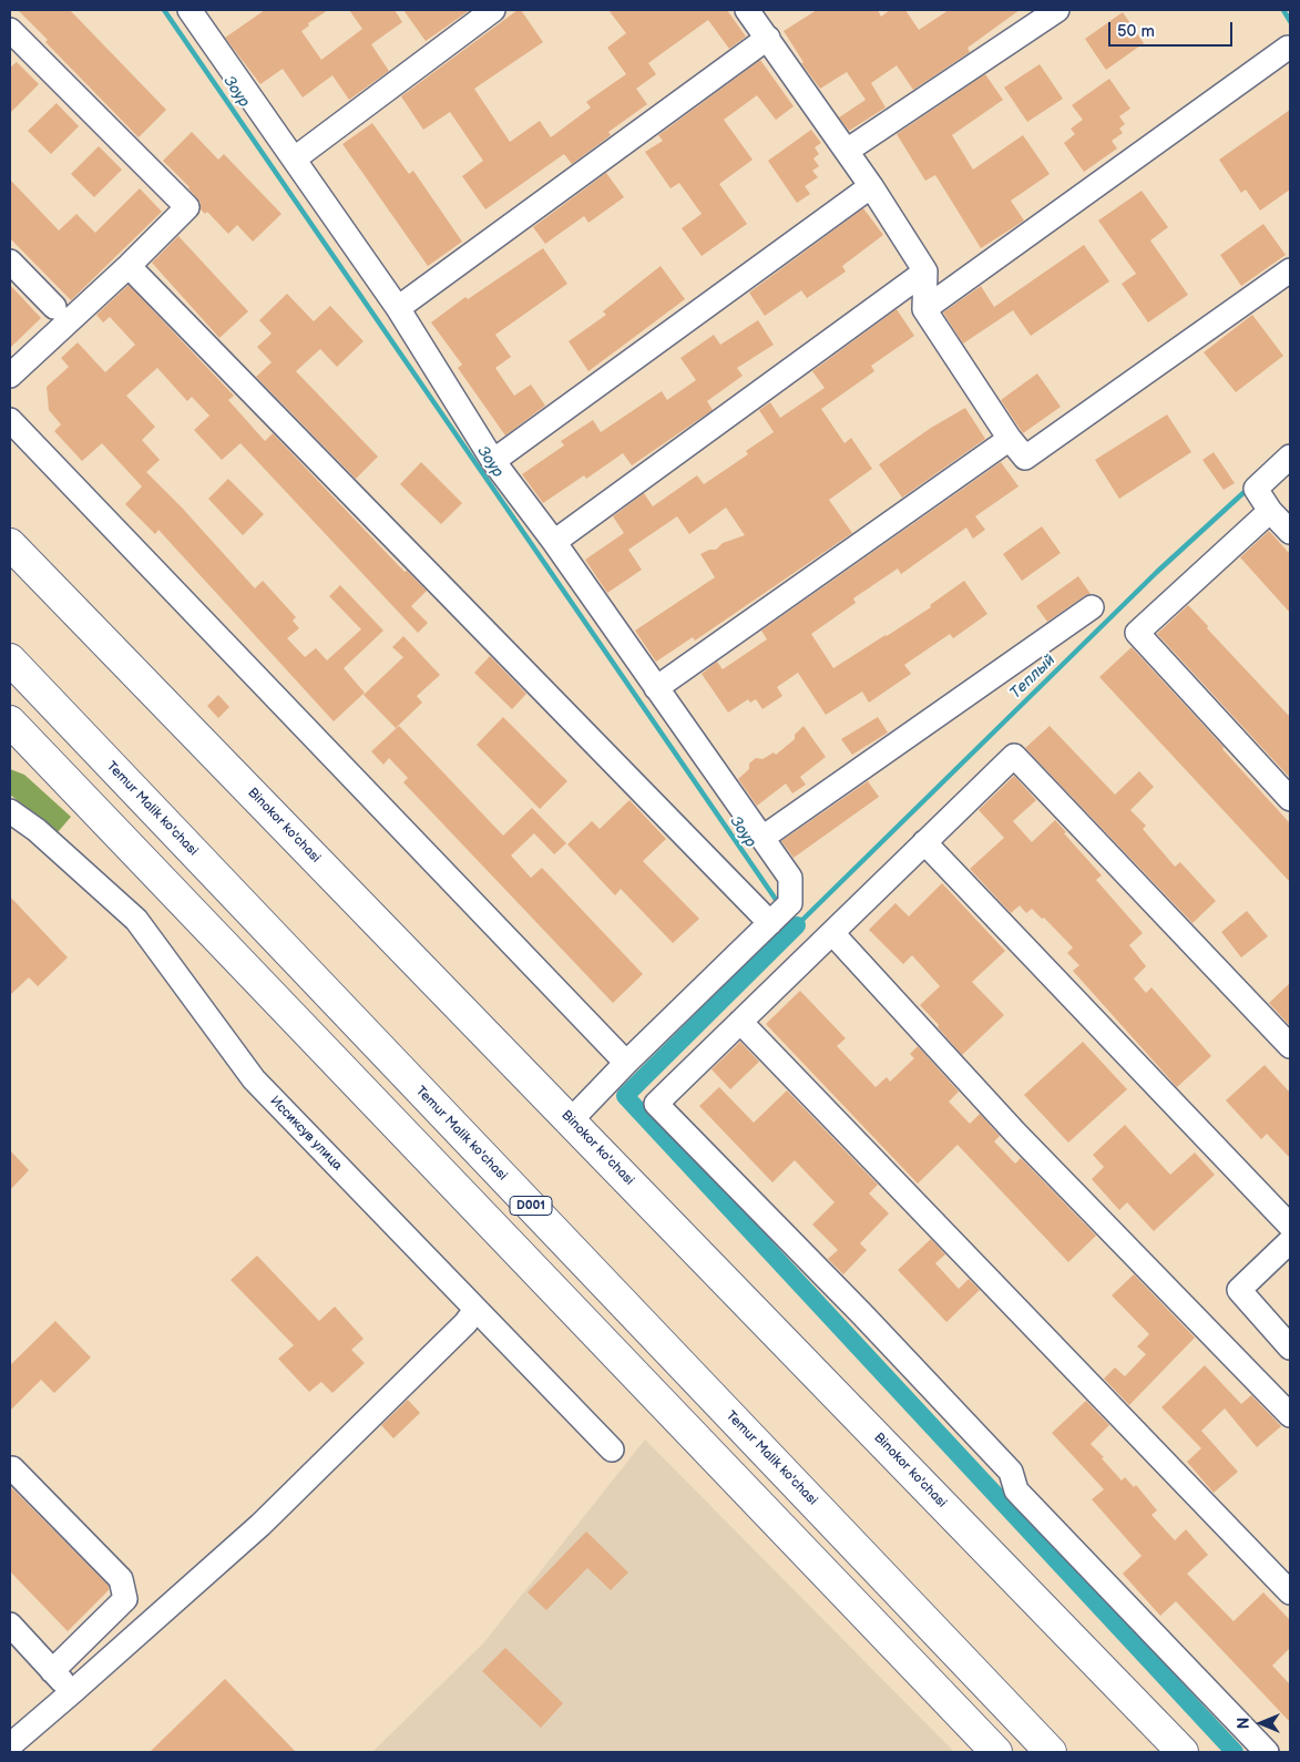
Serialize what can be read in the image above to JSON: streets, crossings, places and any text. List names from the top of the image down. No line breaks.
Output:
{"streets":{"main road":["Temur Malik ko'chasi","Binokor ko'chasi","D001"],"street":["Иссиксув улица"]},"water":["Зоур","Теплый"],"scale_bar":"50 m","north":"left"}
